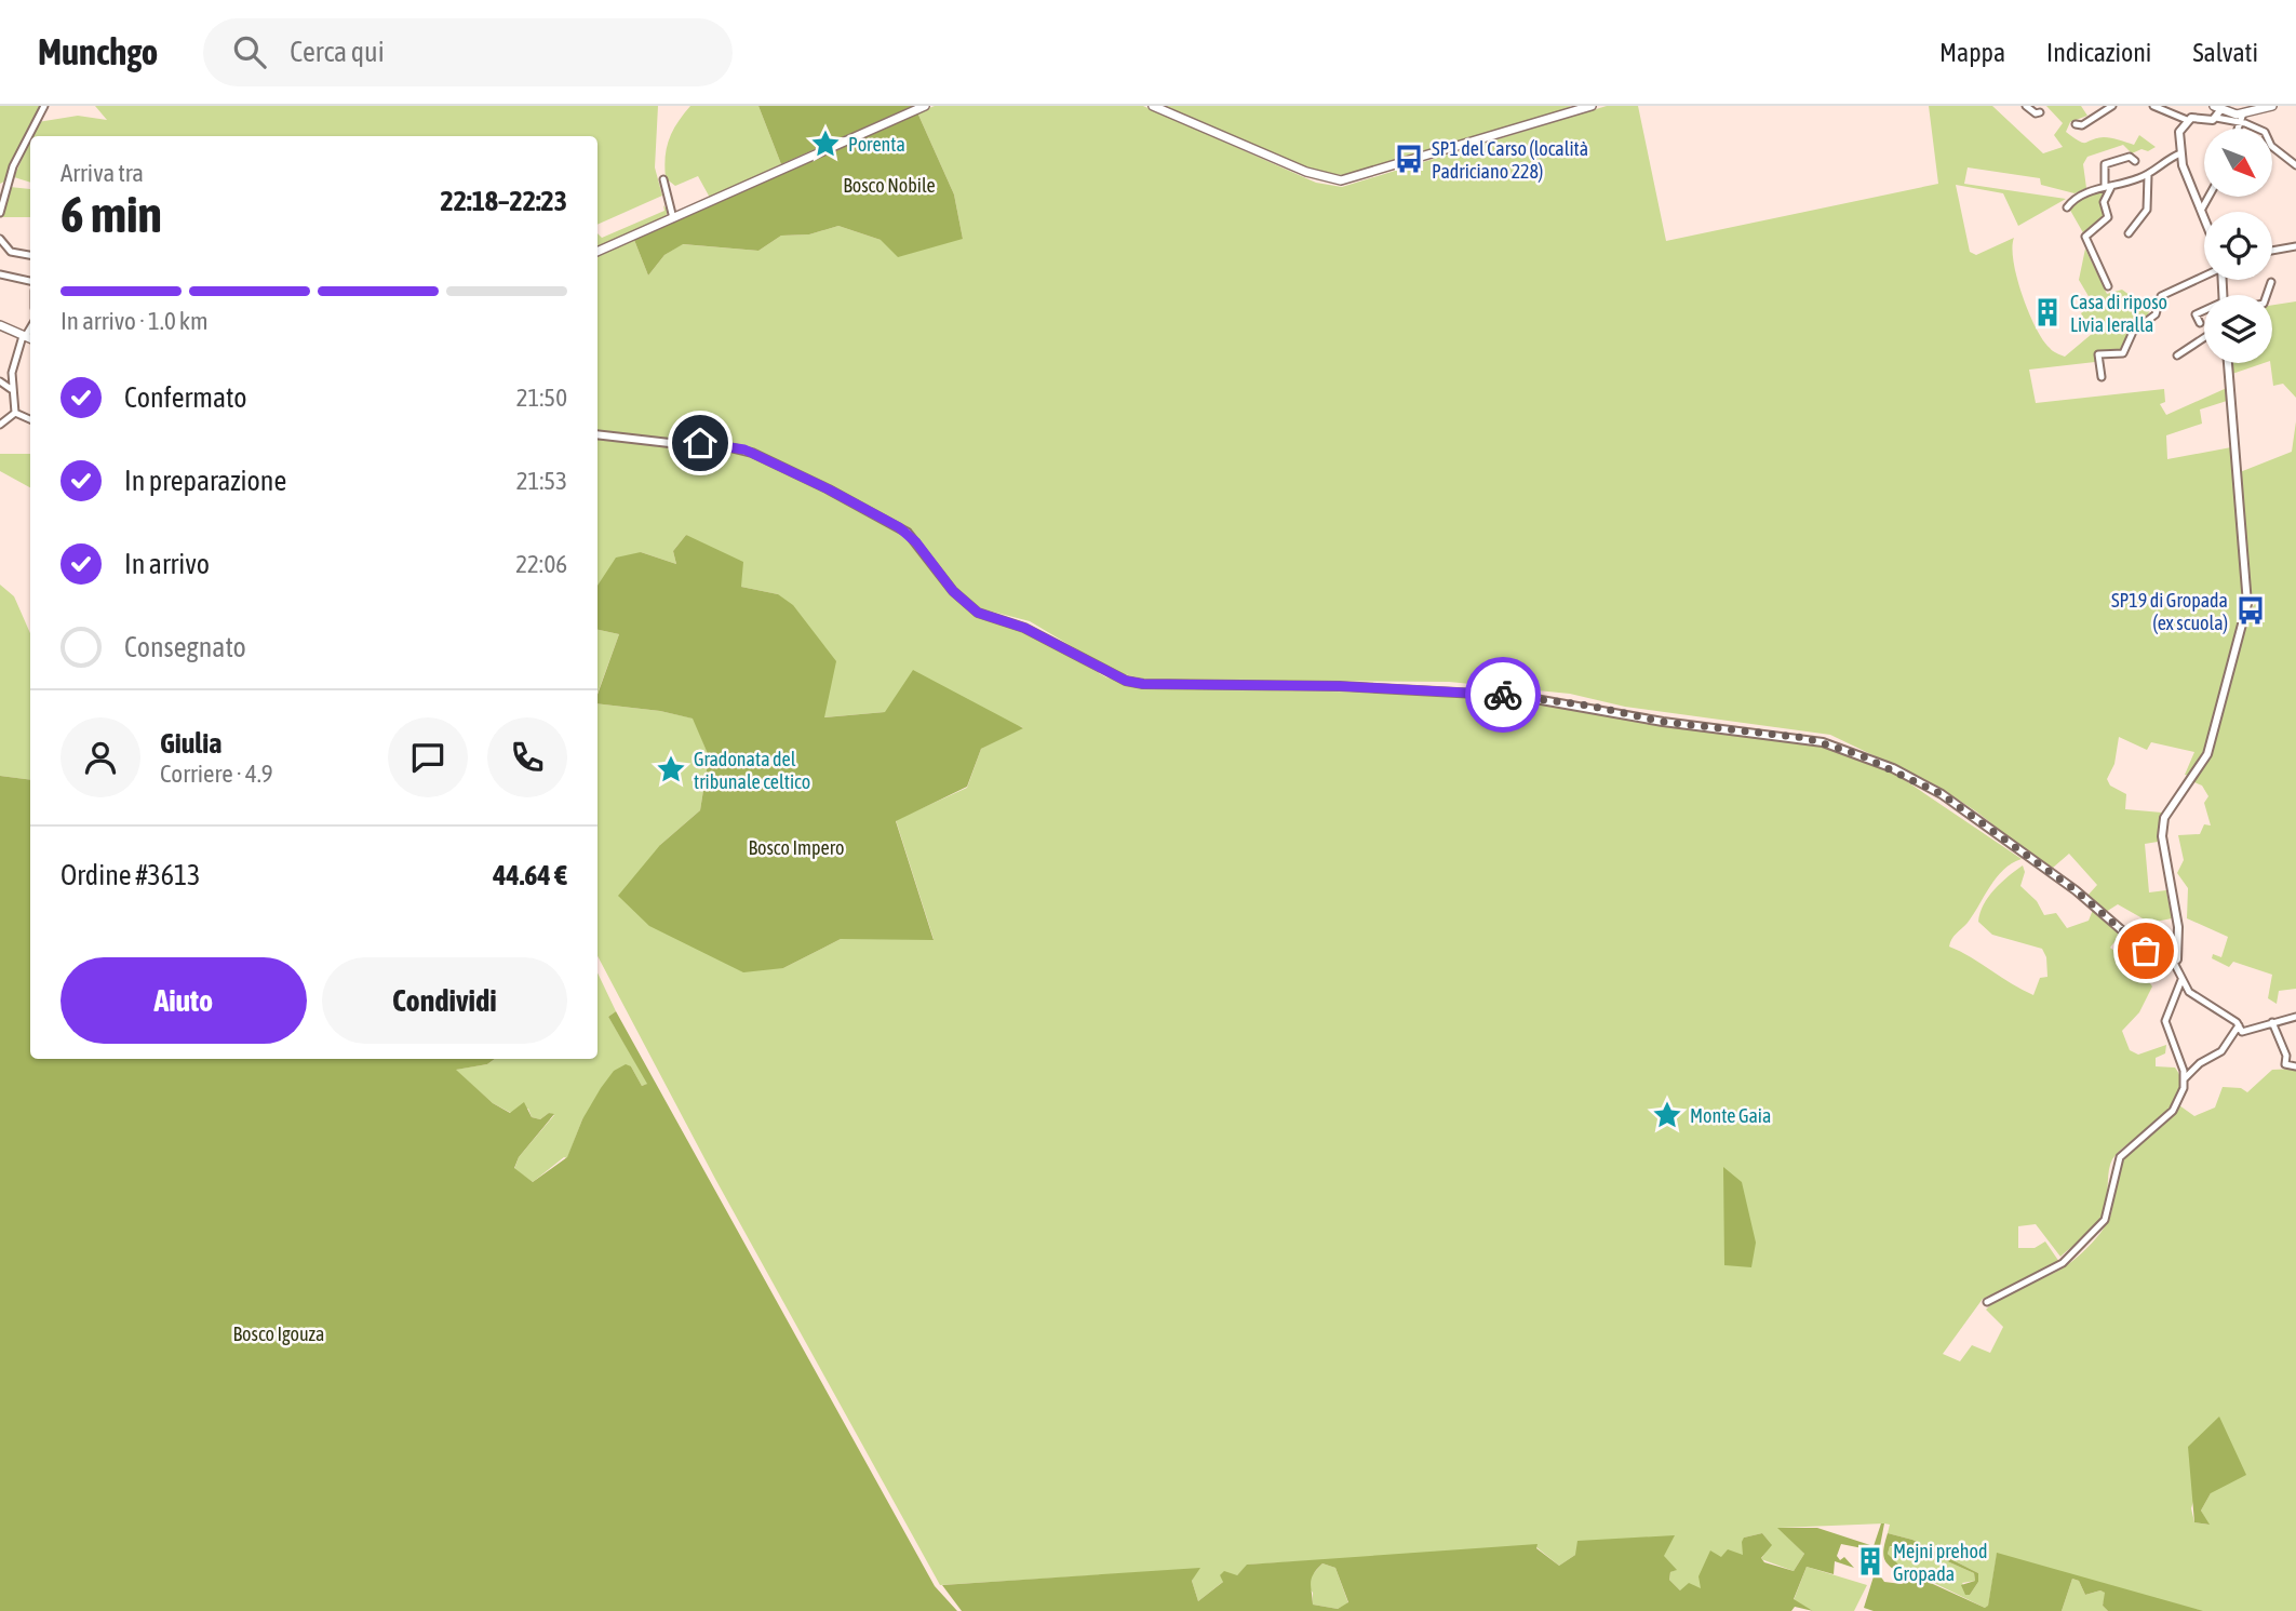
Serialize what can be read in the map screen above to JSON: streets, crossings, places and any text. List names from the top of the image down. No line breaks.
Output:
{"parks":["Bosco Nobile","Bosco Impero","Bosco Igouza"],"places":{"place":["Porenta","Gradonata del tribunale celtico","Monte Gaia"],"bus stop":["SP1 del Carso (località Padriciano 228)","SP19 di Gropada (ex scuola)"],"building":["Casa di riposo Livia Ieralla","Mejni prehod Gropada"]},"north":"bottom right","page":{"header":"Munchgo","search":"Cerca qui","nav":["Mappa","Indicazioni","Salvati"],"heading":["6 min","Arriva tra","22:18–22:23"],"panel":["Giulia","Corriere · 4.9","Ordine #3613","44.64 €"],"bar":"In arrivo · 1.0 km","list":[["Confermato","21:50"],["In preparazione","21:53"],["In arrivo","22:06"],"Consegnato"],"buttons":["Aiuto","Condividi"]}}
